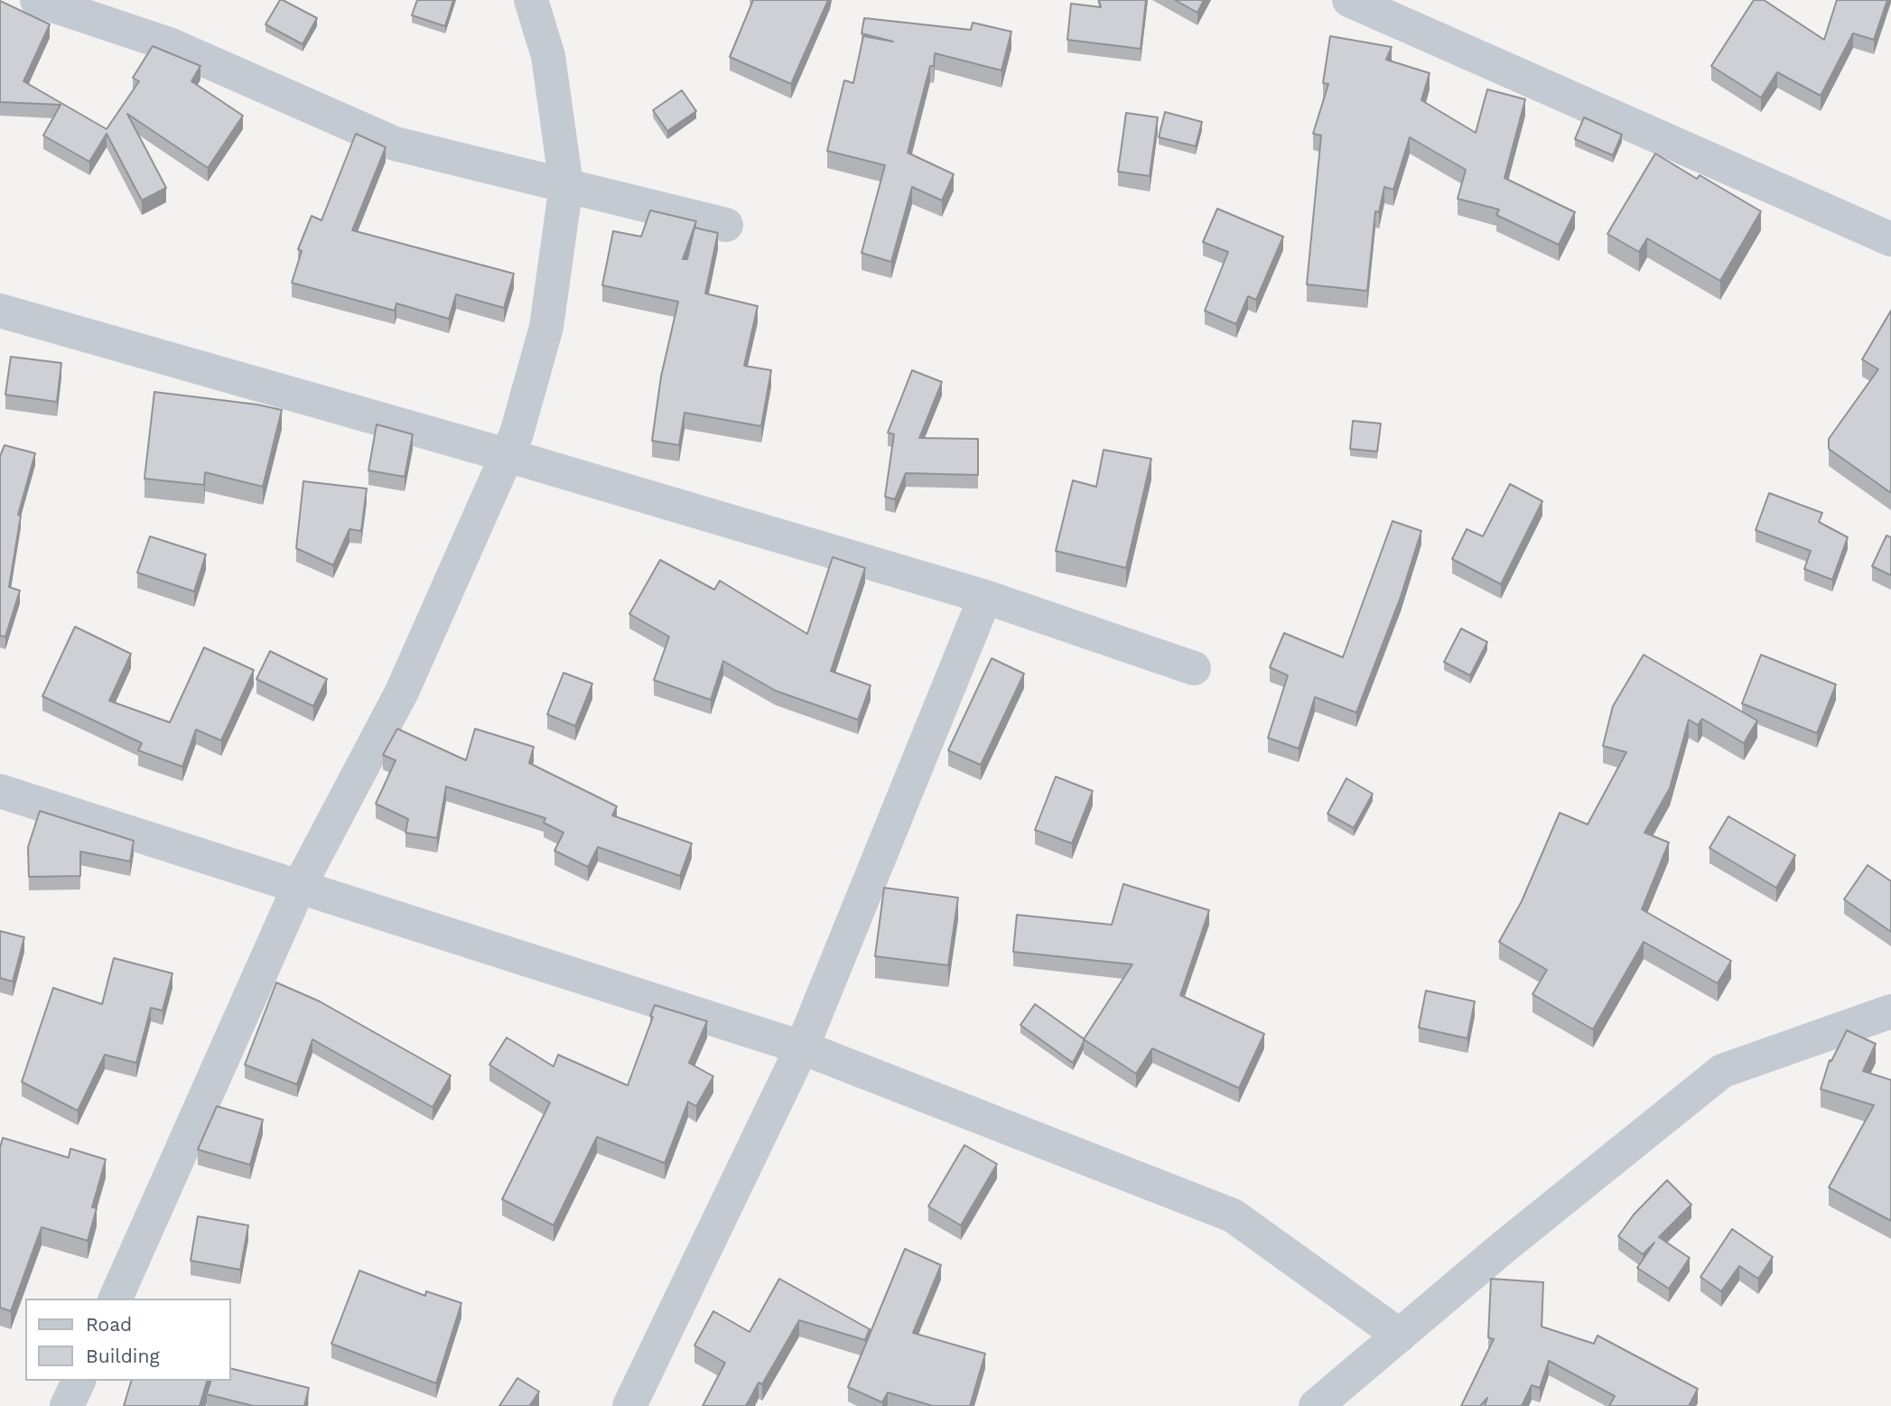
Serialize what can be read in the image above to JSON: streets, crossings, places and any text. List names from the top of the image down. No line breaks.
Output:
{"legend":["Road","Building"]}
